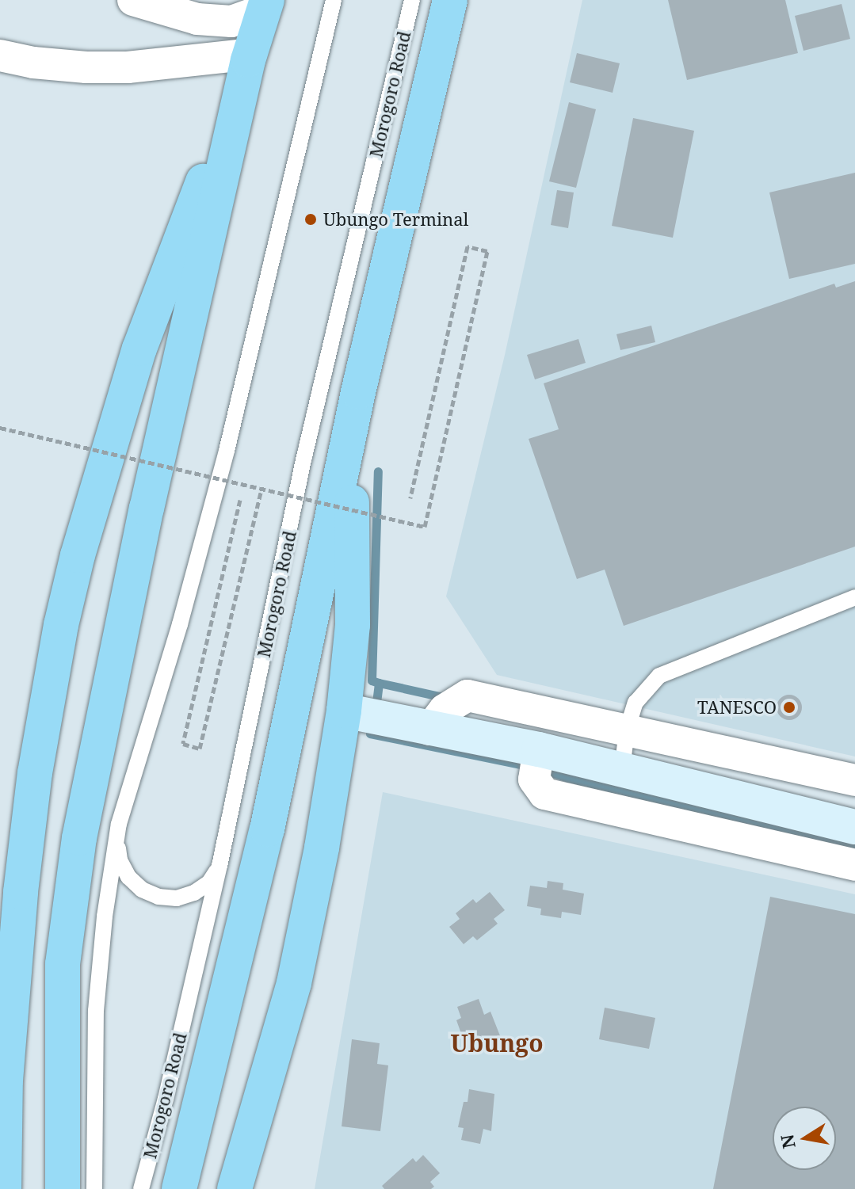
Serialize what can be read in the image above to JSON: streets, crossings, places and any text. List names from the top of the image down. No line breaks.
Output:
{"streets":{"lane":["Morogoro Road"]},"districts":["Ubungo"],"places":["Ubungo Terminal","TANESCO"],"north":"left"}
